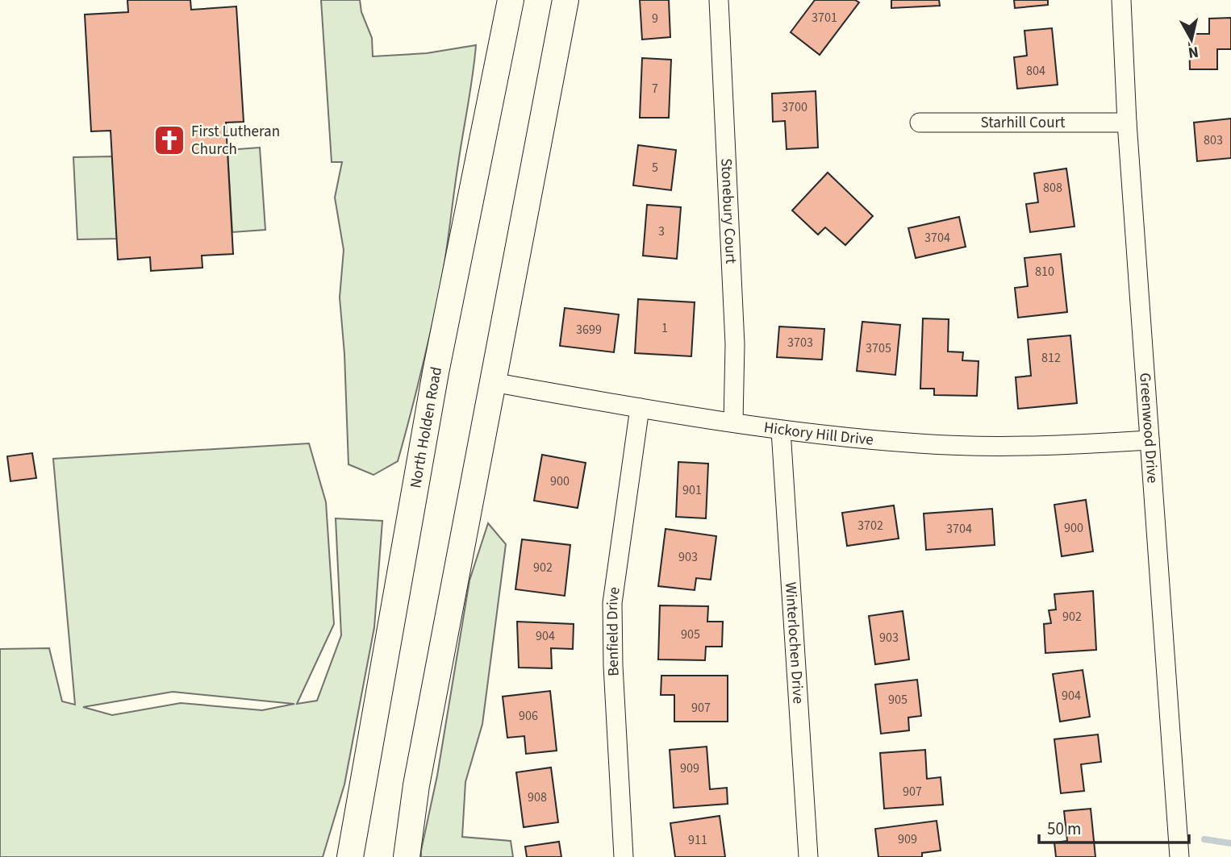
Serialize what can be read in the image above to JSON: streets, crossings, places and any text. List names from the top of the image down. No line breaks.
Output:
{"streets":{"main road":["North Holden Road"],"street":["Starhill Court","Stonebury Court","Greenwood Drive","Hickory Hill Drive","Benfield Drive","Winterlochen Drive"]},"crossings":[["Starhill Court","Greenwood Drive"],["Stonebury Court","Hickory Hill Drive"],["Greenwood Drive","Hickory Hill Drive"],["Hickory Hill Drive","Benfield Drive"],["Hickory Hill Drive","Winterlochen Drive"]],"places":{"church":["First Lutheran Church"]},"house_numbers":["3701","9","804","7","3700","803","5","808","3","3704","810","1","3699","3703","3705","812","900","901","3702","900","3704","903","902","902","905","904","903","904","905","907","906","909","907","908","909","911"],"scale_bar":"50 m","north":"bottom"}
